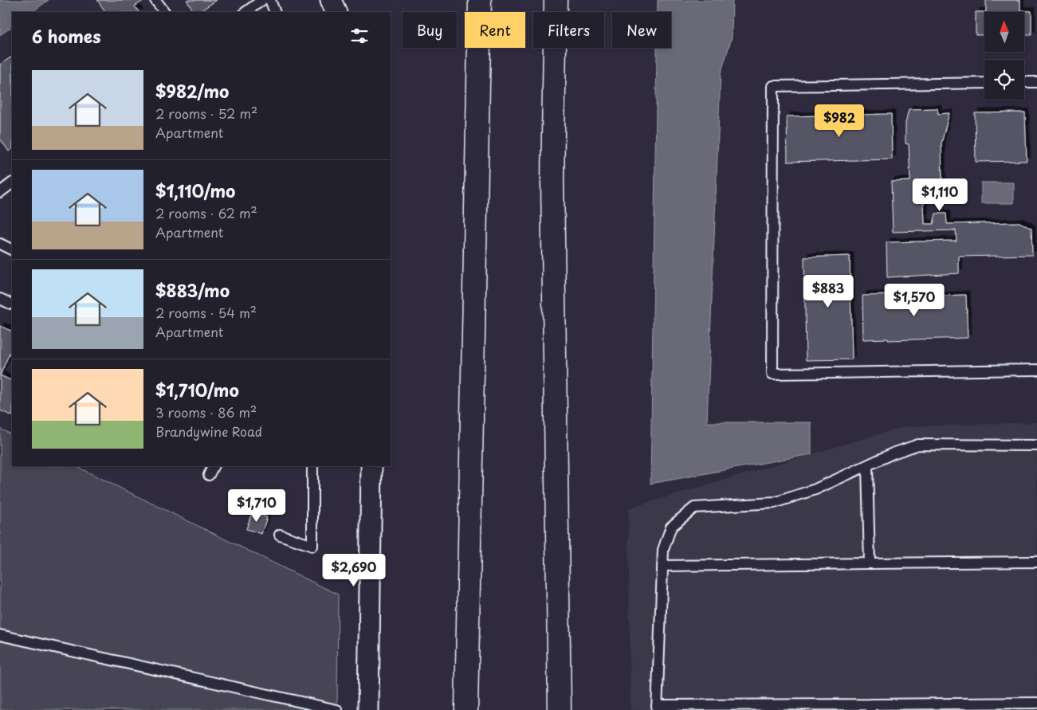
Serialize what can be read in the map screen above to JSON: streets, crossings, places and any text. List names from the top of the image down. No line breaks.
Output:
{"north":"top","page":{"chip":["Buy","Rent","Filters","New"],"heading":"6 homes","list":[{"name":"$982/mo","note":"2 rooms · 52 m² · Apartment"},{"name":"$1,110/mo","note":"2 rooms · 62 m² · Apartment"},{"name":"$883/mo","note":"2 rooms · 54 m² · Apartment"},{"name":"$1,710/mo","note":"3 rooms · 86 m² · Brandywine Road"}],"price":["$982","$1,110","$883","$1,570","$1,710","$2,690"]}}
